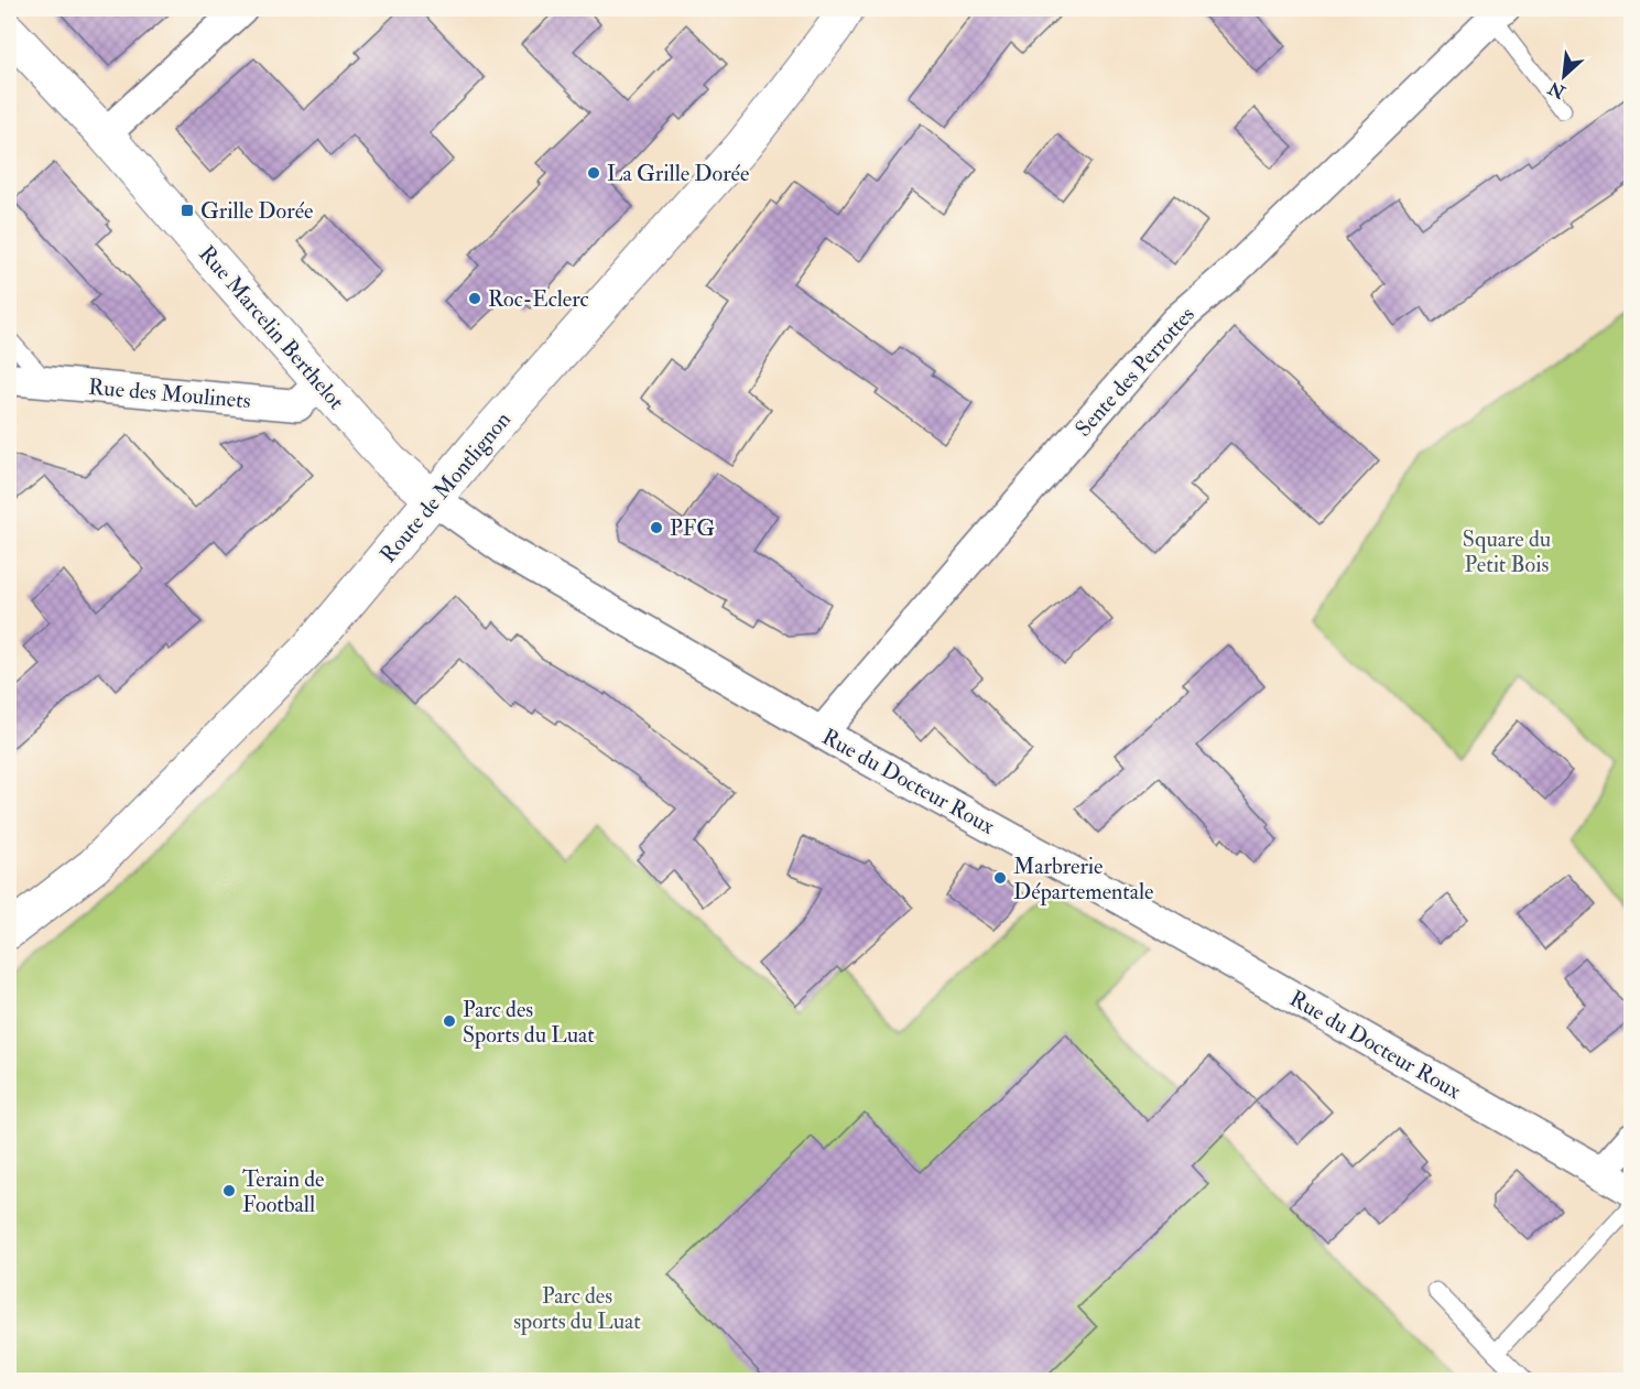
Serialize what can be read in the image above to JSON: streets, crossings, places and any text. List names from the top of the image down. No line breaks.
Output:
{"streets":{"main road":["Rue Marcelin Berthelot","Route de Montlignon"],"street":["Sente des Perrottes","Rue des Moulinets","Rue du Docteur Roux"]},"crossings":[["Rue Marcelin Berthelot","Rue des Moulinets"],["Rue Marcelin Berthelot","Route de Montlignon"],["Rue Marcelin Berthelot","Rue du Docteur Roux"],["Sente des Perrottes","Rue du Docteur Roux"],["Route de Montlignon","Rue du Docteur Roux"]],"parks":["Square du Petit Bois","Parc des sports du Luat"],"places":{"other":["La Grille Dorée","Roc-Eclerc","PFG","Marbrerie Départementale","Parc des Sports du Luat","Terain de Football"],"transit":["Grille Dorée"]},"north":"bottom left"}
